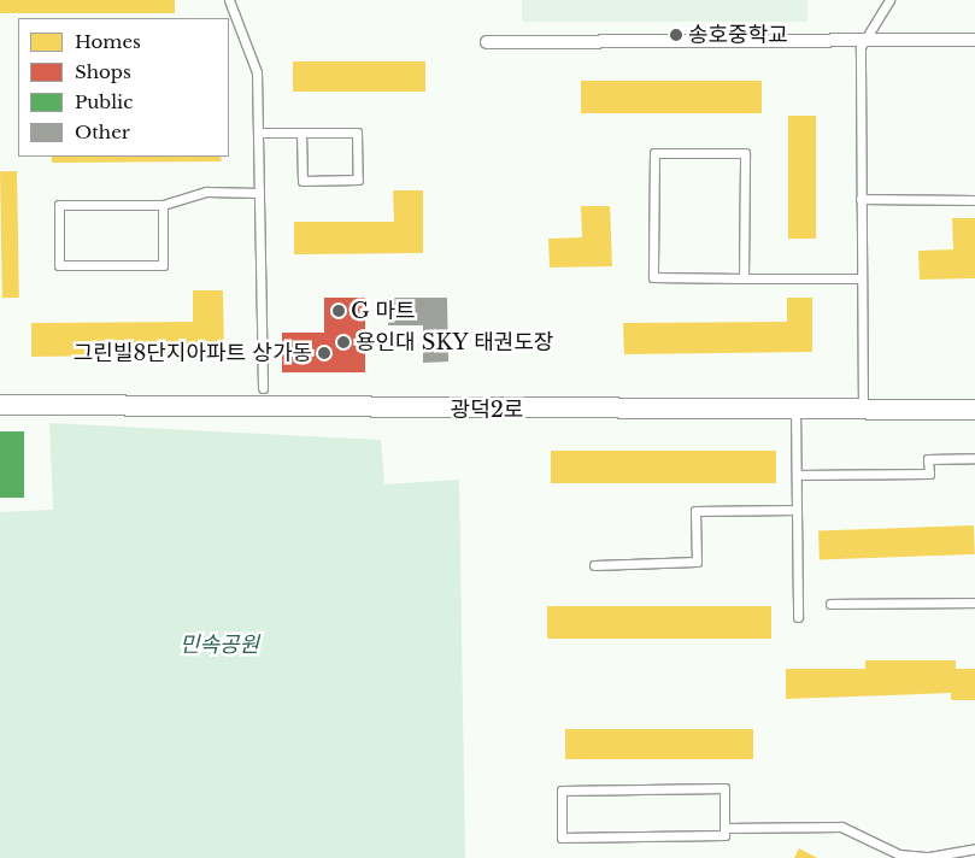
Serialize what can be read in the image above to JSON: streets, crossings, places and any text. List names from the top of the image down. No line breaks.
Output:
{"streets":{"street":["광덕2로"]},"parks":["민속공원"],"places":["송호중학교","G 마트","용인대 SKY 태권도장","그린빌8단지아파트 상가동"],"legend":["Homes","Shops","Public","Other"]}
